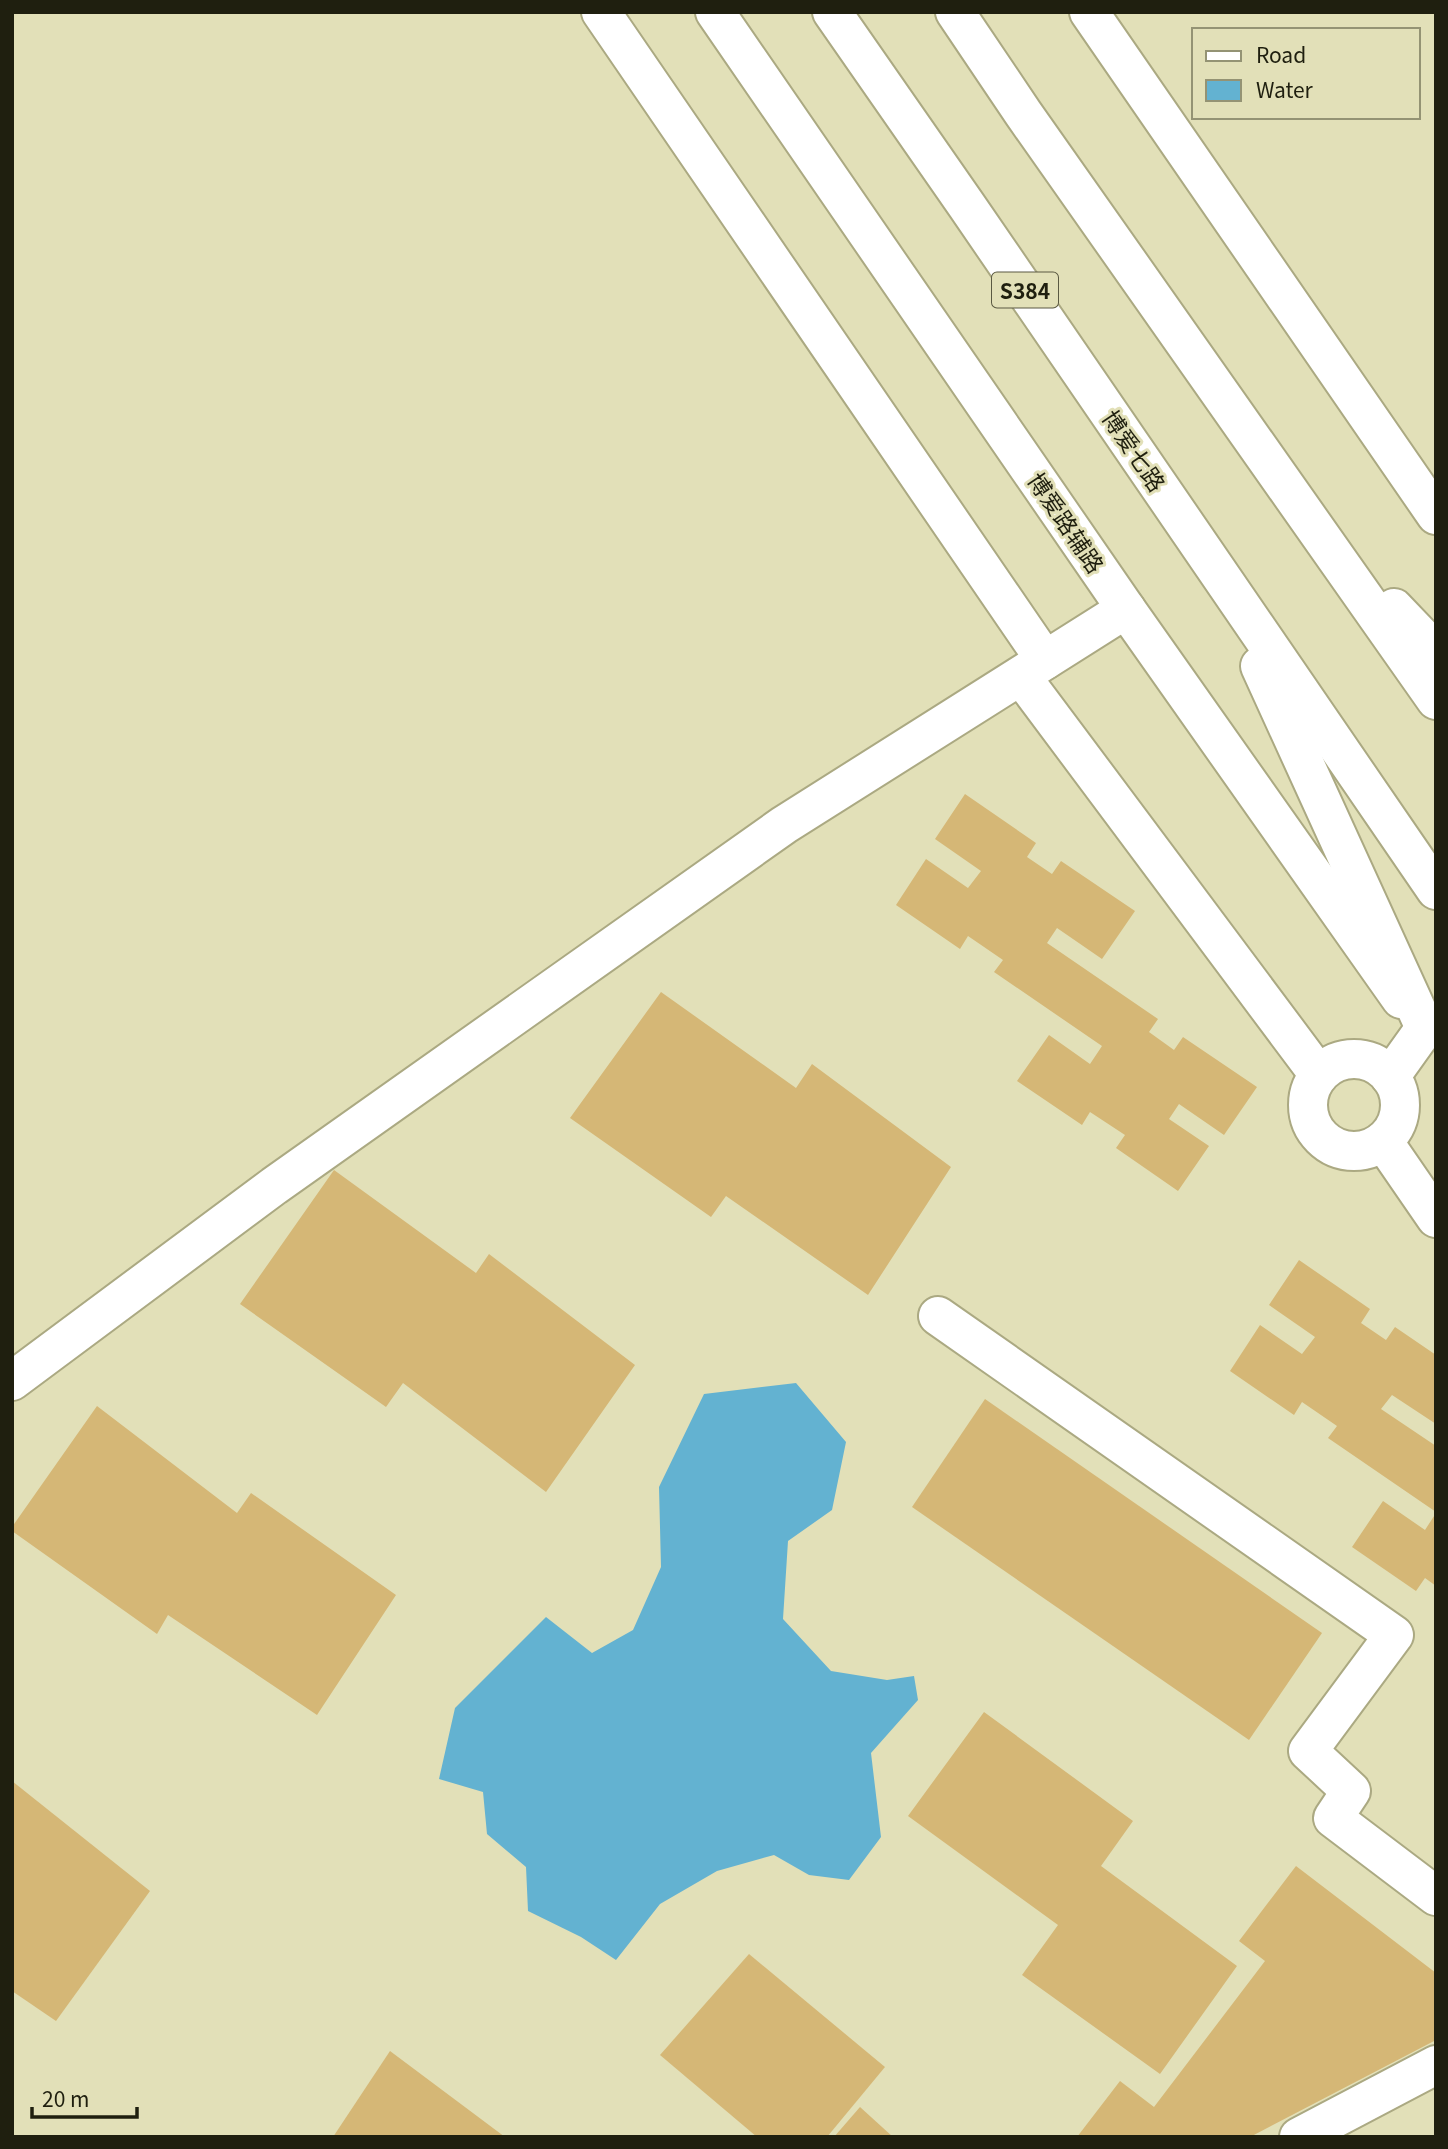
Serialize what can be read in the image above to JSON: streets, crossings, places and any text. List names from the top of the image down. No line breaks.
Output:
{"streets":{"main road":["S384","博爱七路","博爱路辅路"]},"legend":["Road","Water"],"scale_bar":"20 m"}
